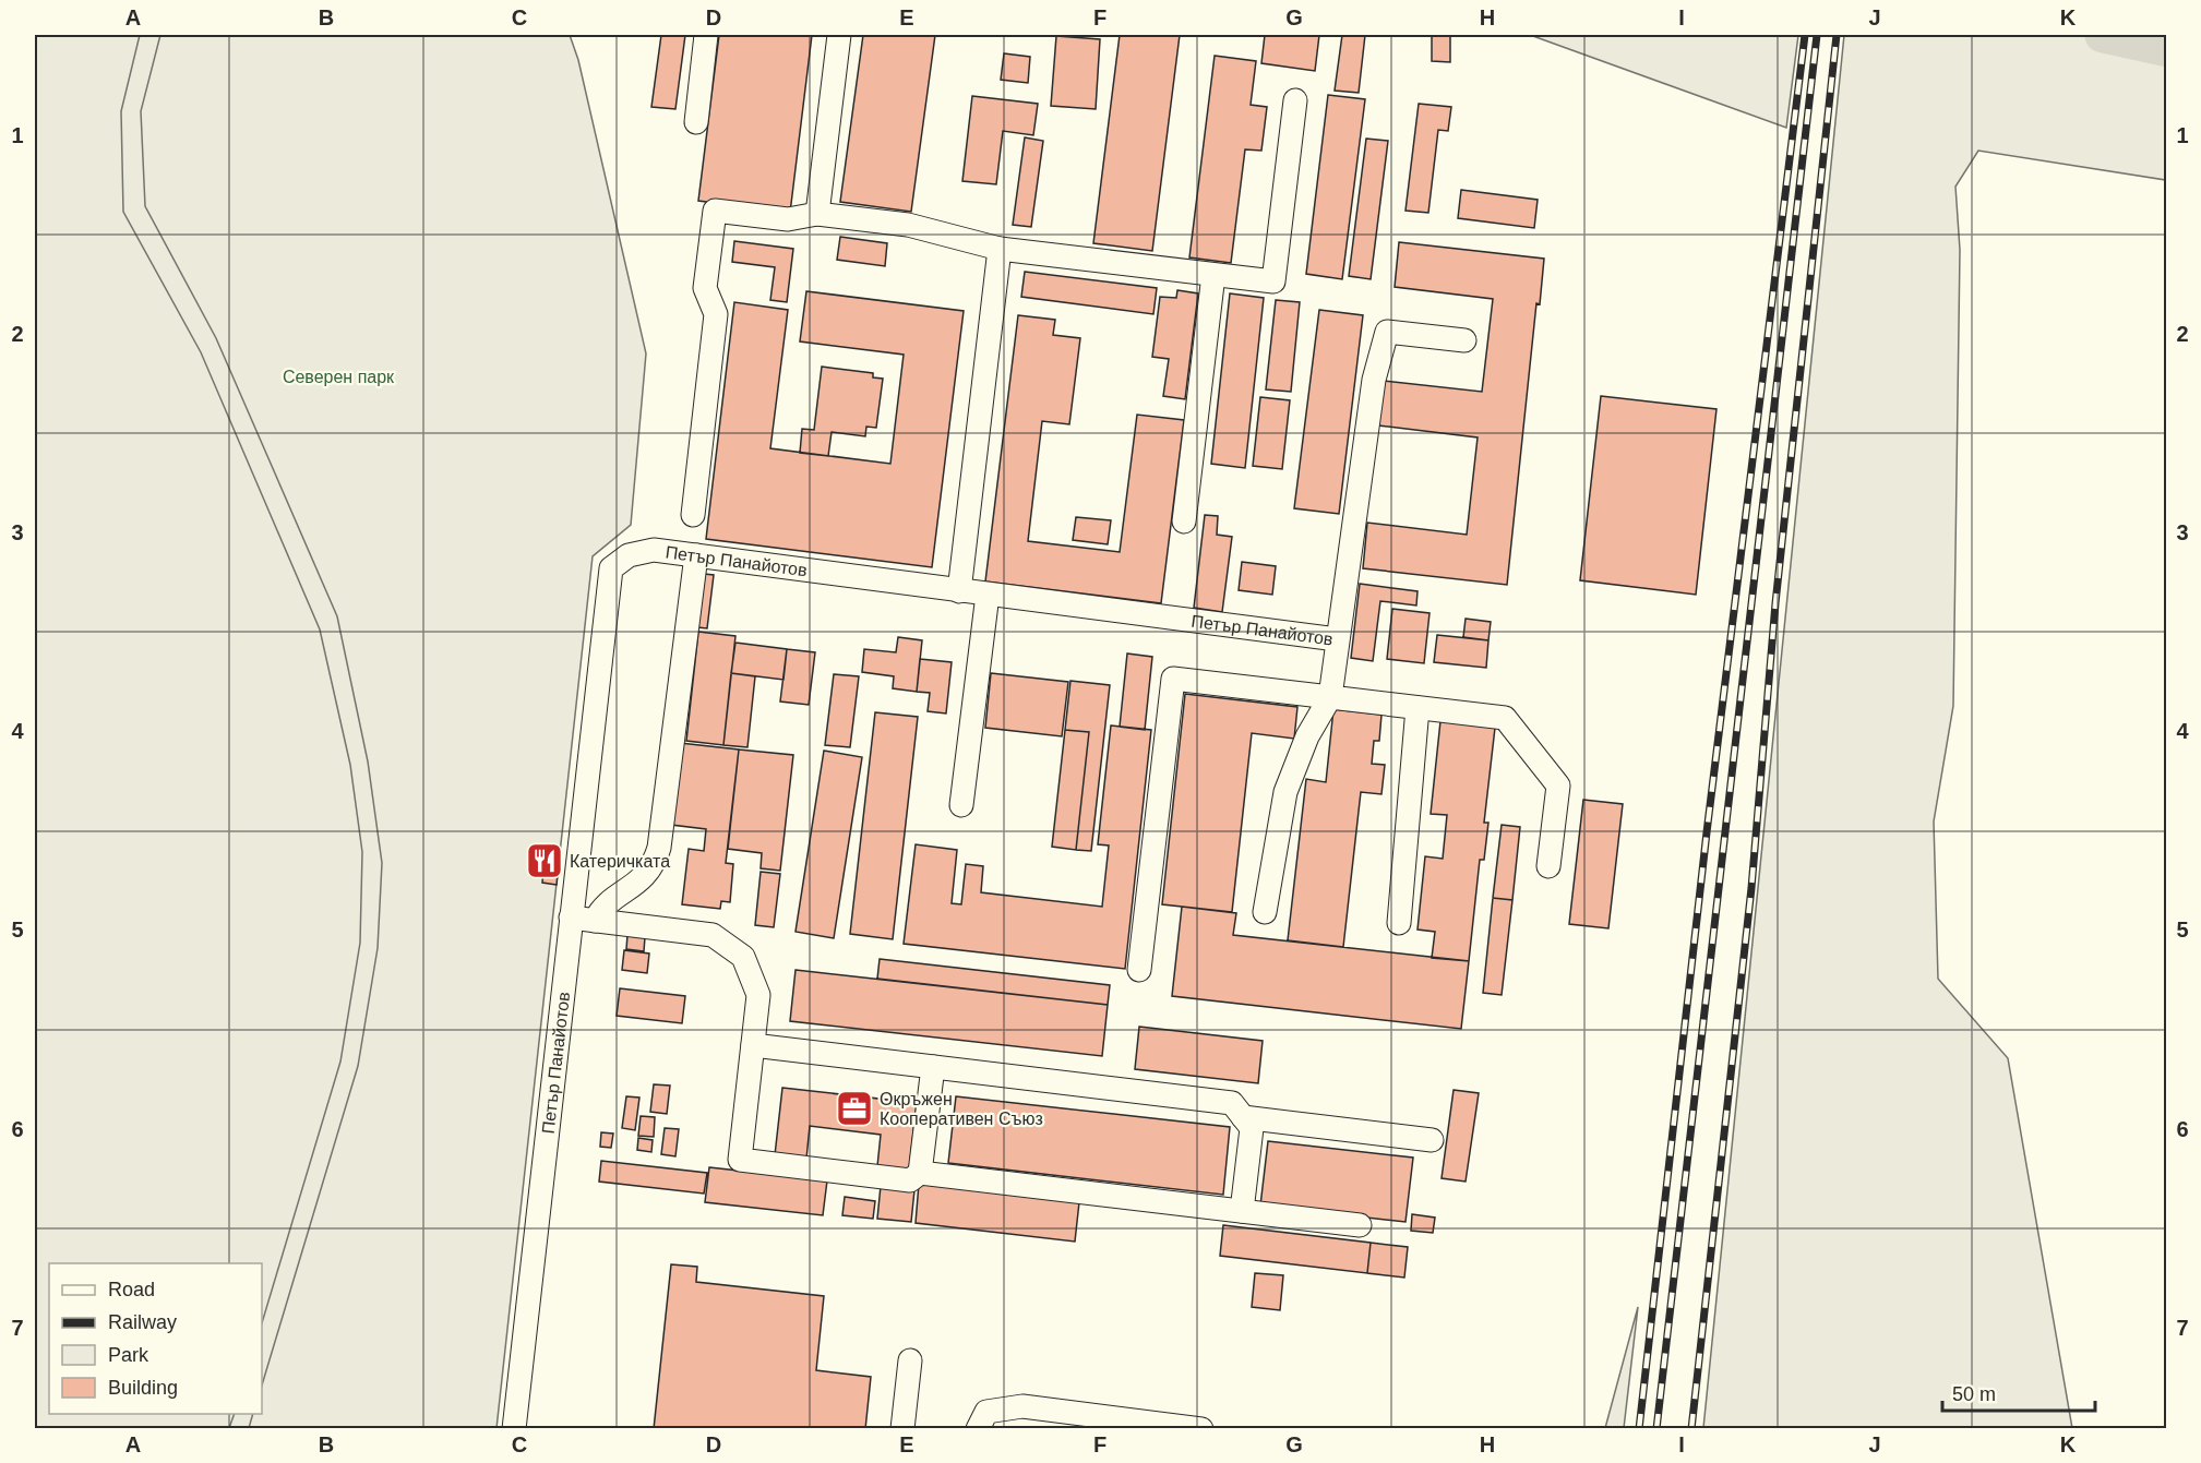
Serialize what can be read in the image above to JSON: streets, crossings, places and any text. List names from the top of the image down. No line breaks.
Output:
{"streets":{"street":["Петър Панайотов"]},"parks":["Северен парк"],"places":{"restaurant":["Катеричката"],"office":["Окръжен Кооперативен Съюз"]},"legend":["Road","Railway","Park","Building"],"scale_bar":"50 m","grid":{"columns":["A","B","C","D","E","F","G","H","I","J","K"],"rows":["1","2","3","4","5","6","7"]}}
